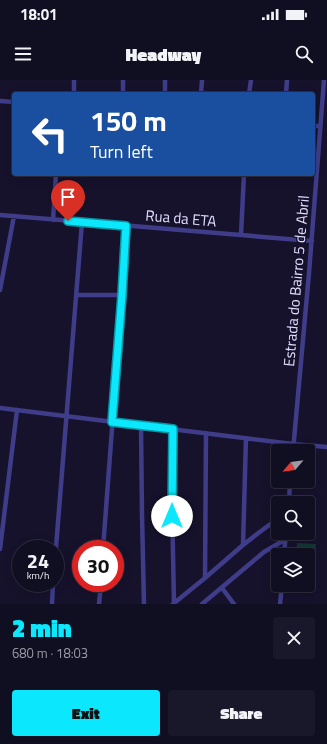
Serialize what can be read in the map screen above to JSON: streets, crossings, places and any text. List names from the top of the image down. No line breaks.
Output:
{"streets":{"street":["Rua da ETA","Estrada do Bairro 5 de Abril"]},"crossings":[["Rua da ETA","Estrada do Bairro 5 de Abril"]],"north":"bottom left","page":{"status":"18:01","header":"Headway","turn":["150 m","Turn left"],"speed":"24 km/h","limit":"30","heading":["2 min","680 m · 18:03"],"buttons":["Exit","Share"]}}
